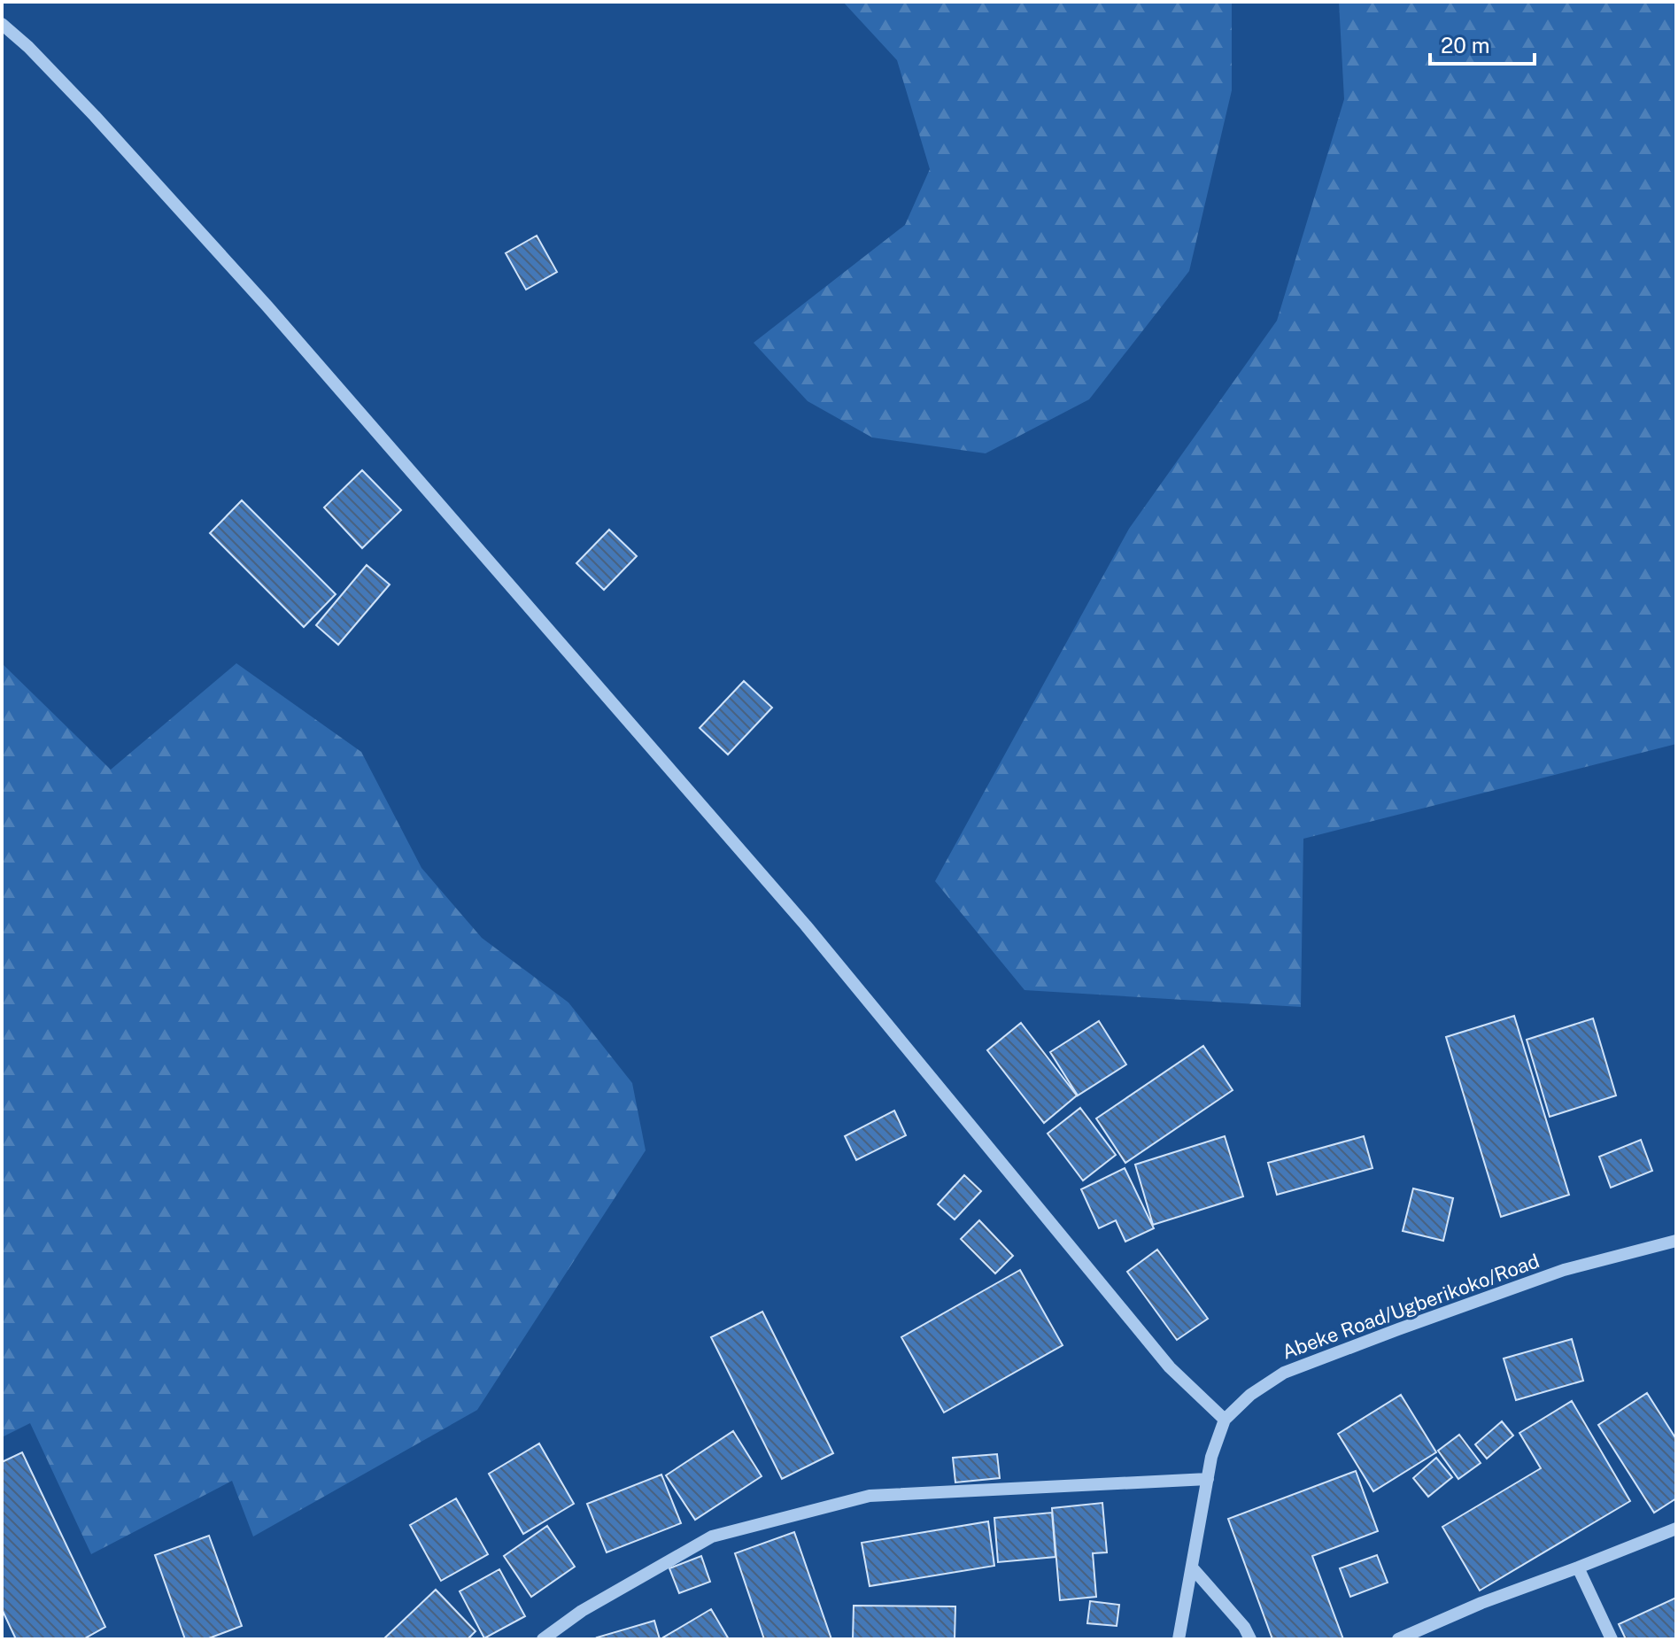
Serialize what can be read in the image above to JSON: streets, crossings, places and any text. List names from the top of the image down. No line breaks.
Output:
{"streets":{"street":["Abeke Road/Ugberikoko/Road"]},"scale_bar":"20 m"}
